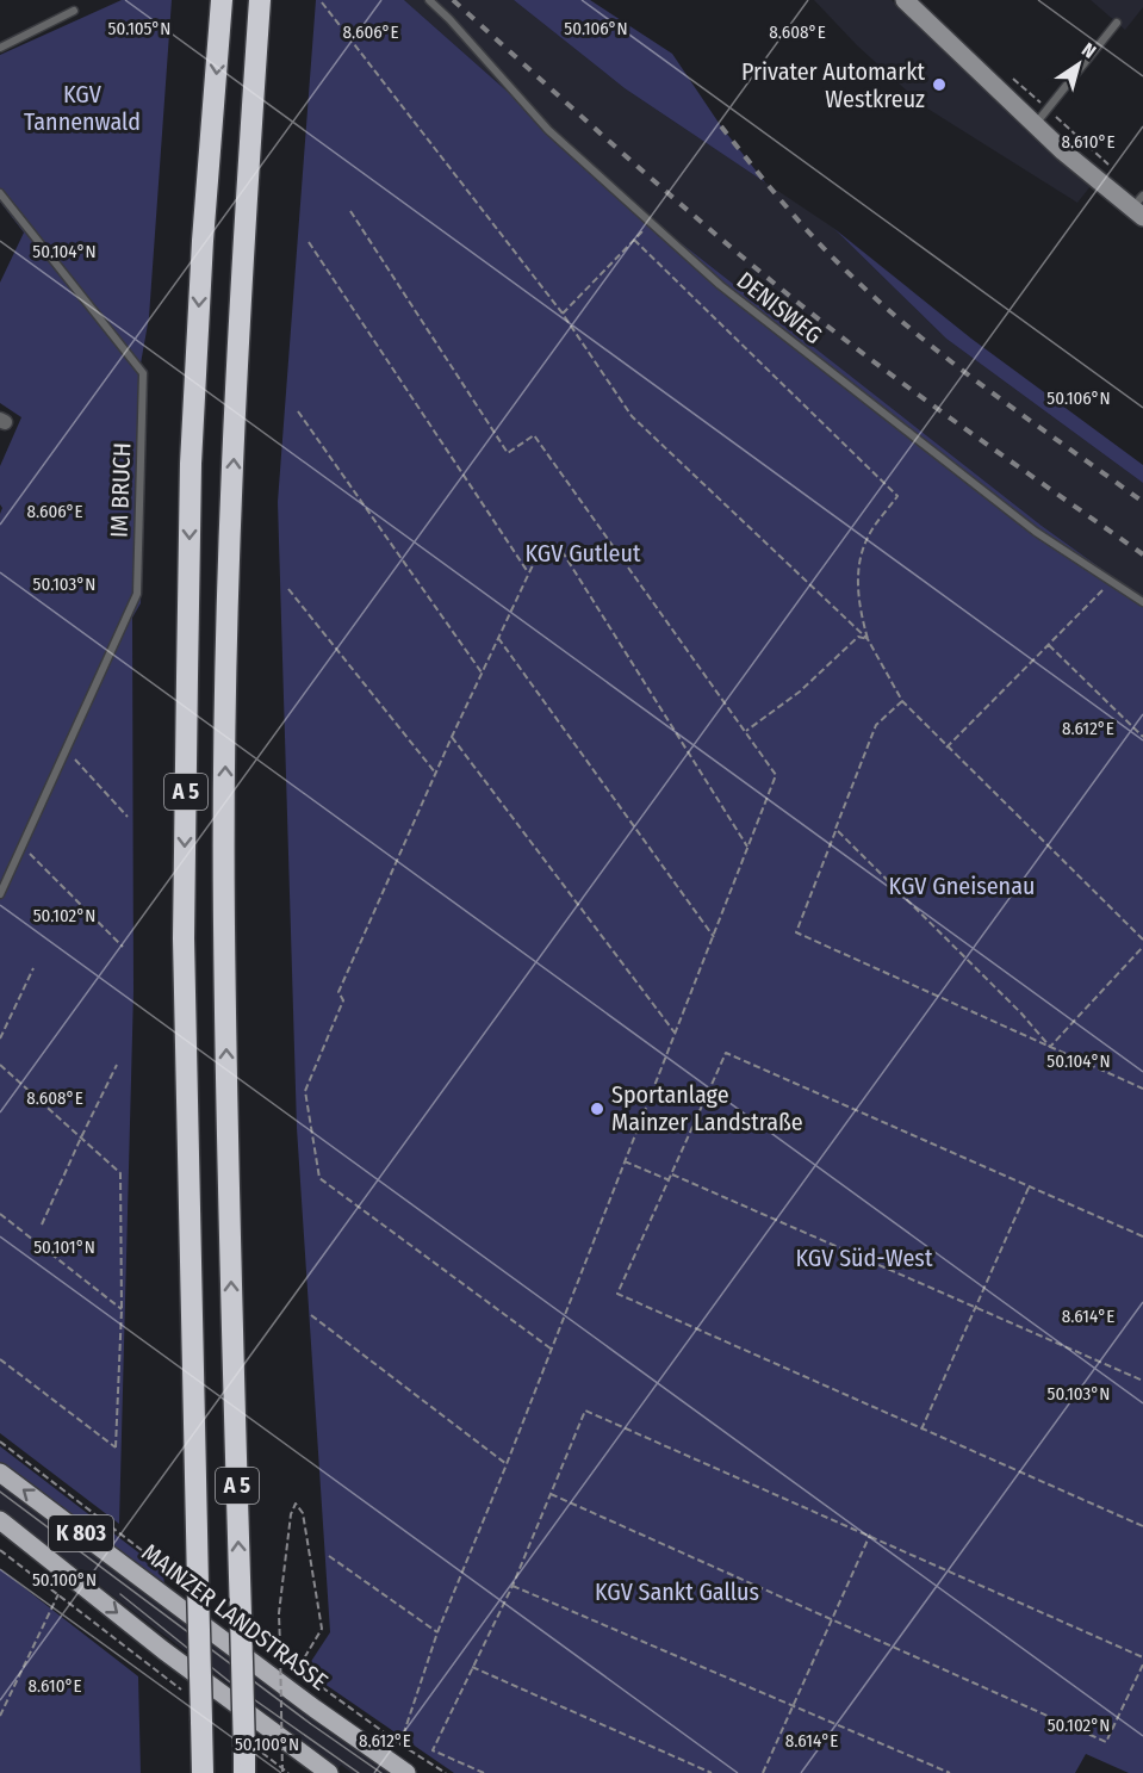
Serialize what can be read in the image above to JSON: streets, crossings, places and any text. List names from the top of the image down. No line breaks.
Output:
{"streets":{"highway":["A 5"],"main road":["K 803","MAINZER LANDSTRASSE"],"lane":["DENISWEG","IM BRUCH"]},"parks":["KGV Tannenwald","KGV Gutleut","KGV Gneisenau","KGV Süd-West","KGV Sankt Gallus"],"places":["Privater Automarkt Westkreuz","Sportanlage Mainzer Landstraße"],"north":"top right","coordinates":["50.106°N","50.105°N","8.606°E","8.608°E","8.610°E","50.104°N","50.103°N","8.612°E","50.102°N","50.101°N","8.614°E","50.100°N"]}
